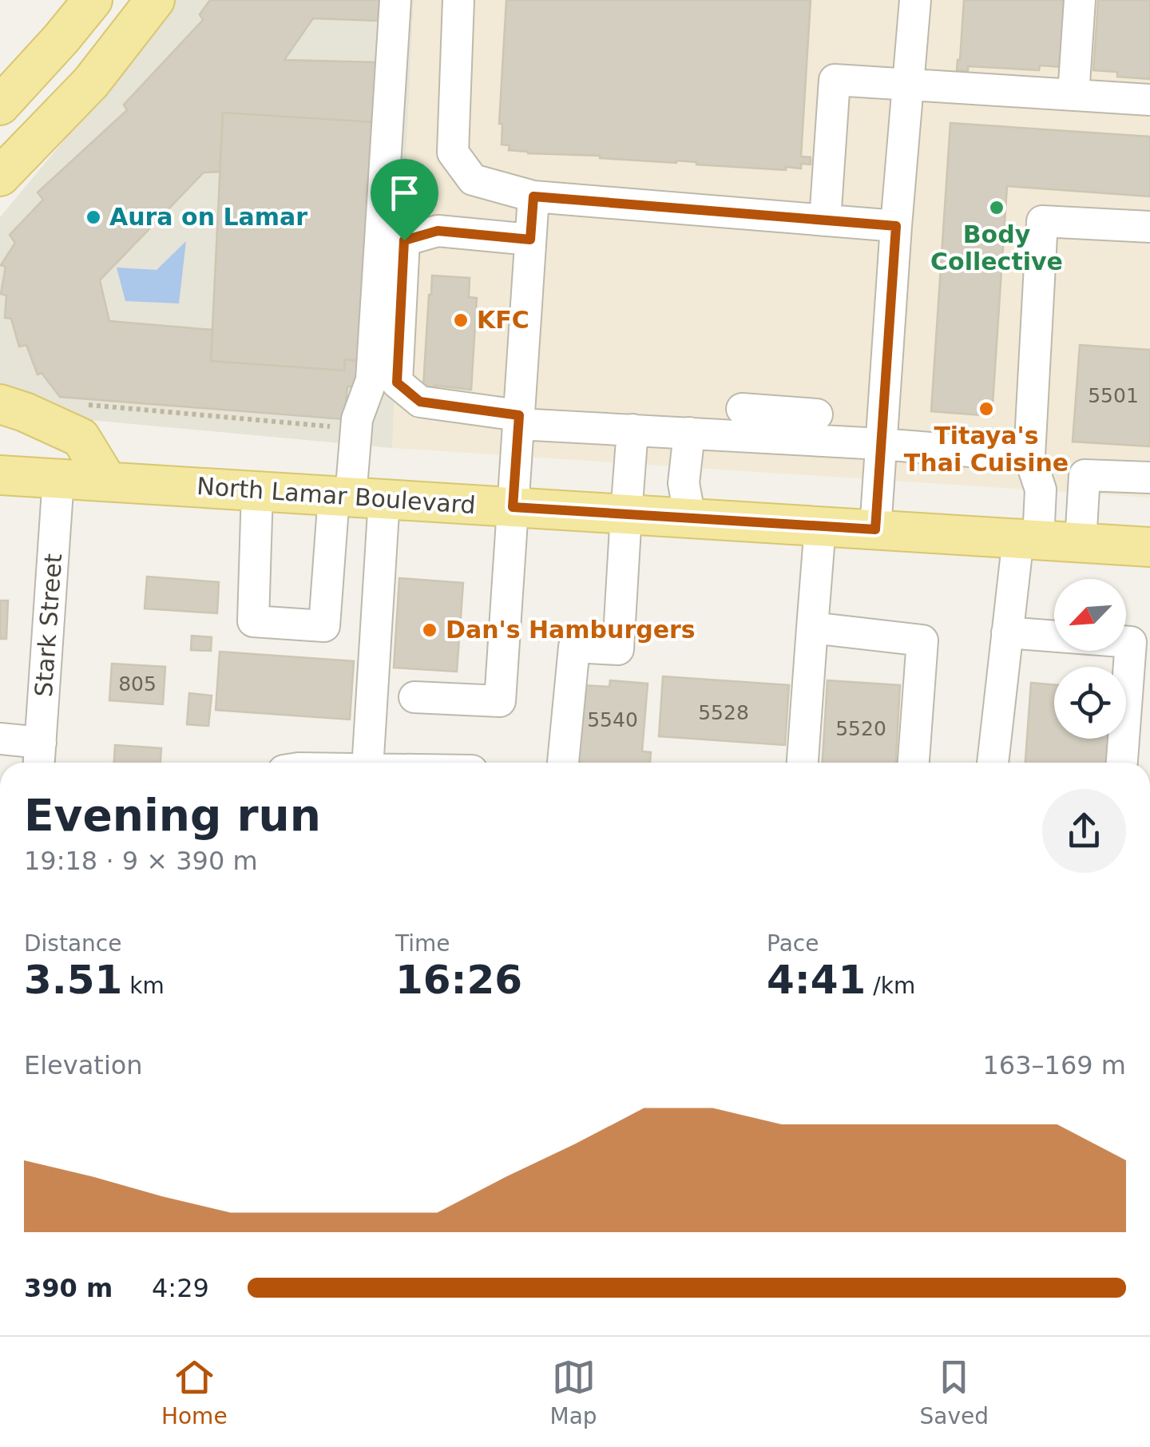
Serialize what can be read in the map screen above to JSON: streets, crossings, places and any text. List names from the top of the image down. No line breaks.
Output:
{"streets":{"main road":["North Lamar Boulevard"],"street":["Stark Street"]},"crossings":[["North Lamar Boulevard","Stark Street"]],"places":["Body Collective","Aura on Lamar","KFC","Titaya's Thai Cuisine","Dan's Hamburgers"],"house_numbers":["5501","805","5528","5540","5520"],"north":"bottom left","page":{"heading":["Evening run","19:18 · 9 × 390 m"],"stats":[["Distance","3.51 km"],["Time","16:26"],["Pace","4:41 /km"]],"chart":["Elevation","163–169 m"],"list":[{"name":"390 m","note":"4:29"}],"tabs":["Home","Map","Saved"]}}
